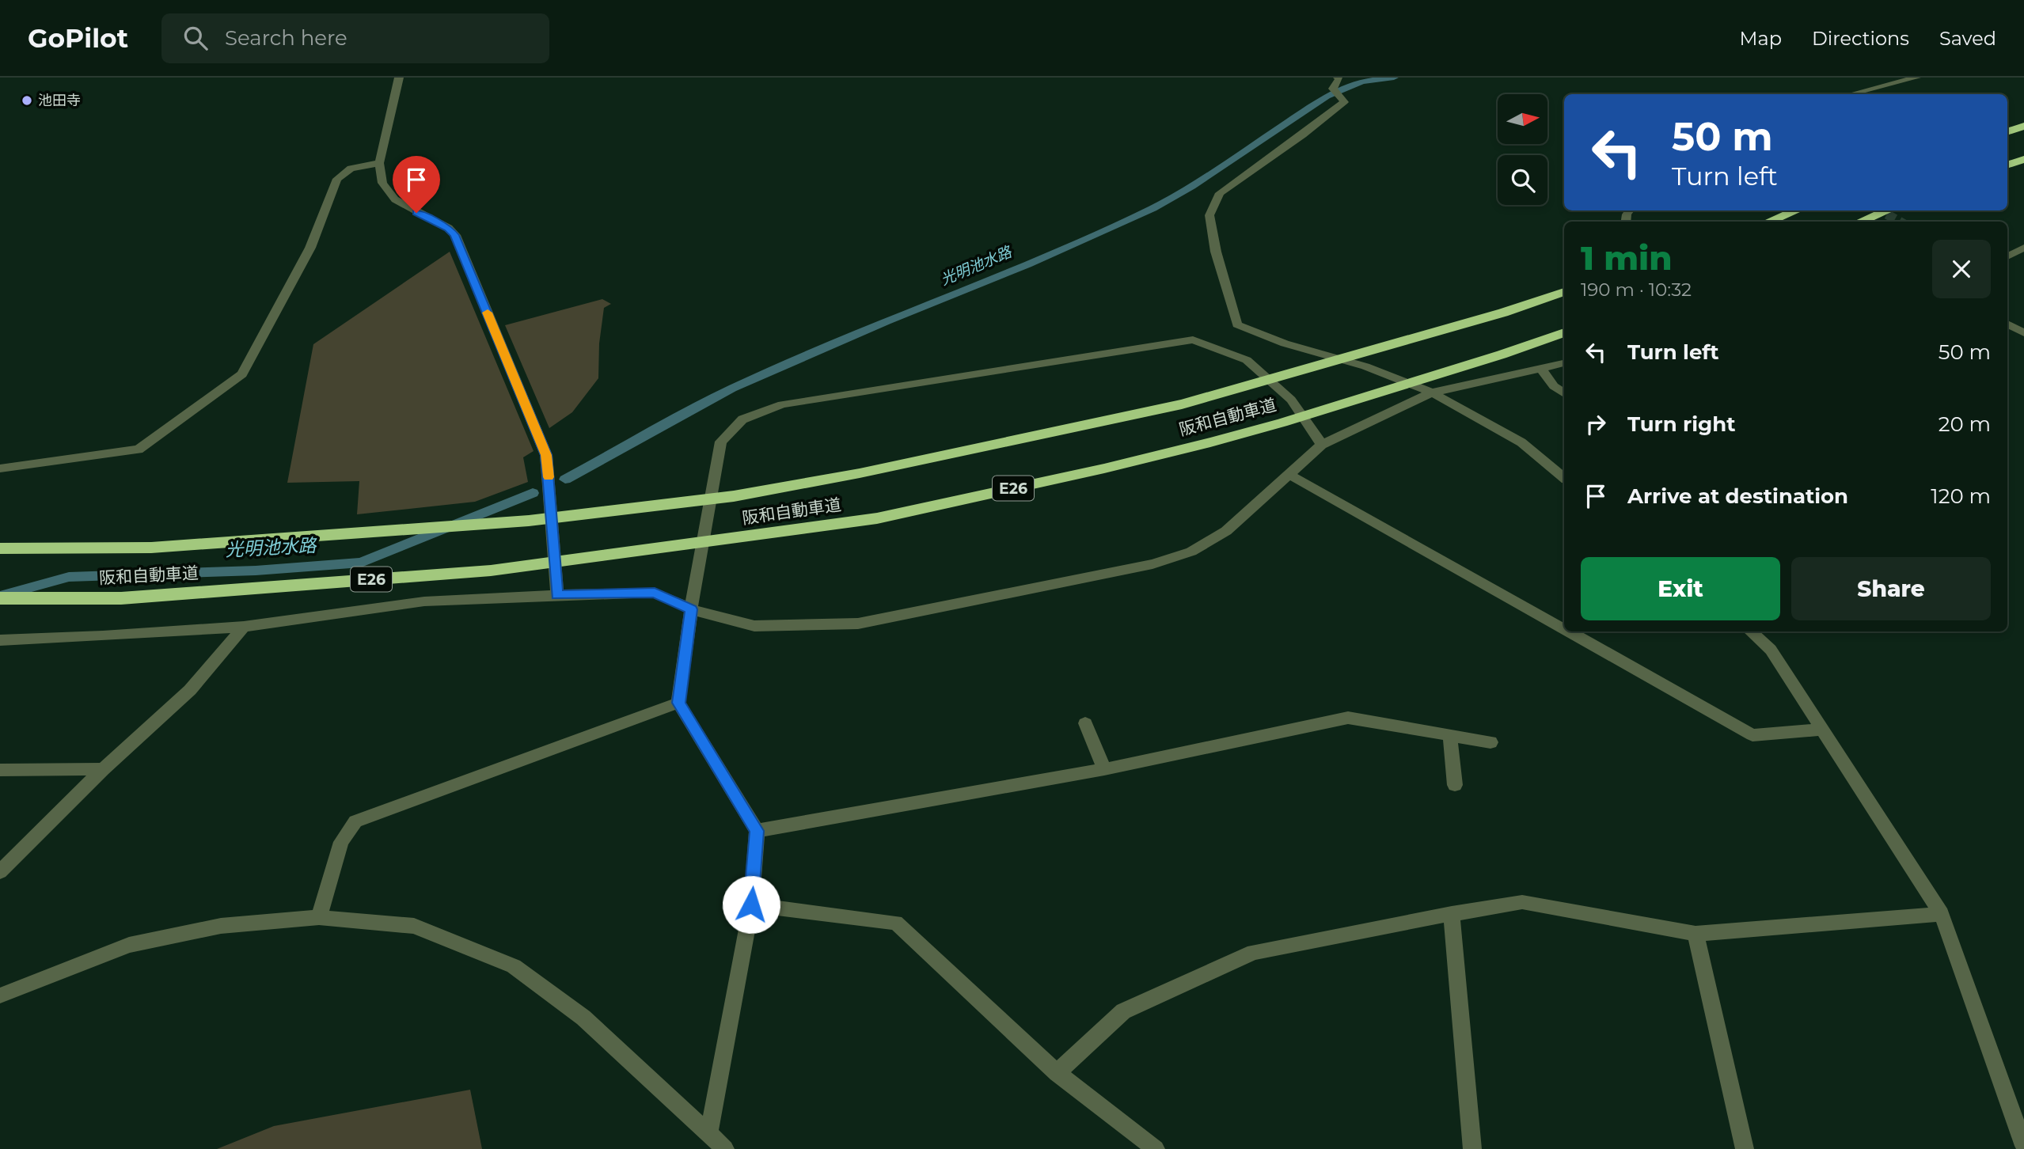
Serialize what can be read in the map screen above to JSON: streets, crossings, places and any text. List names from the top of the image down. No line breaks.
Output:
{"streets":{"highway":["阪和自動車道","E26"]},"water":["光明池水路"],"places":["池田寺"],"north":"right","page":{"header":"GoPilot","search":"Search here","nav":["Map","Directions","Saved"],"turn":["50 m","Turn left"],"heading":["1 min","190 m · 10:32"],"list":[{"name":"Turn left","value":"50 m"},{"name":"Turn right","value":"20 m"},{"name":"Arrive at destination","value":"120 m"}],"buttons":["Exit","Share"]}}
